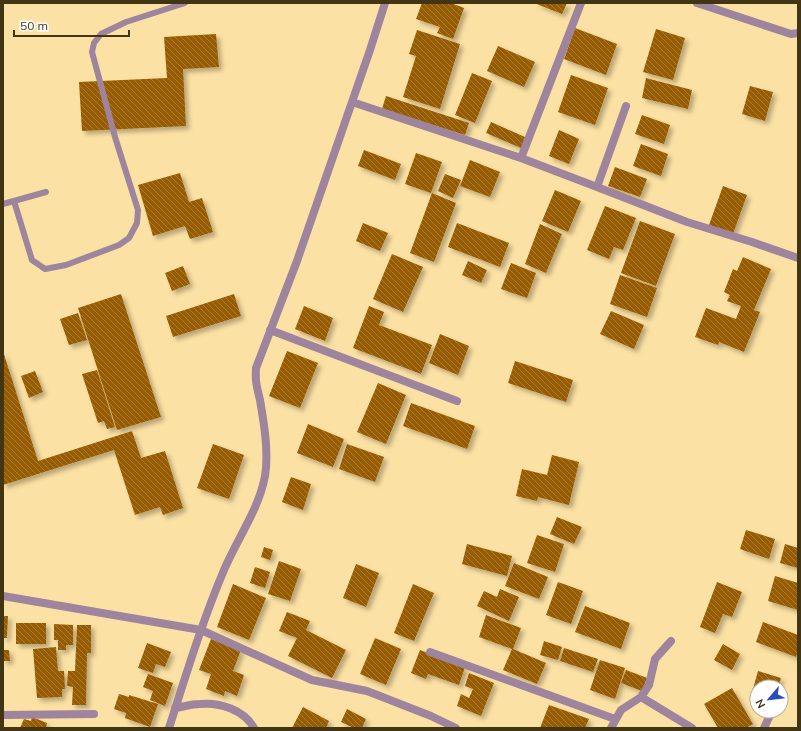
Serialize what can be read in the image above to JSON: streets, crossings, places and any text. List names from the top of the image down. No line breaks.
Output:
{"scale_bar":"50 m","north":"bottom left"}
